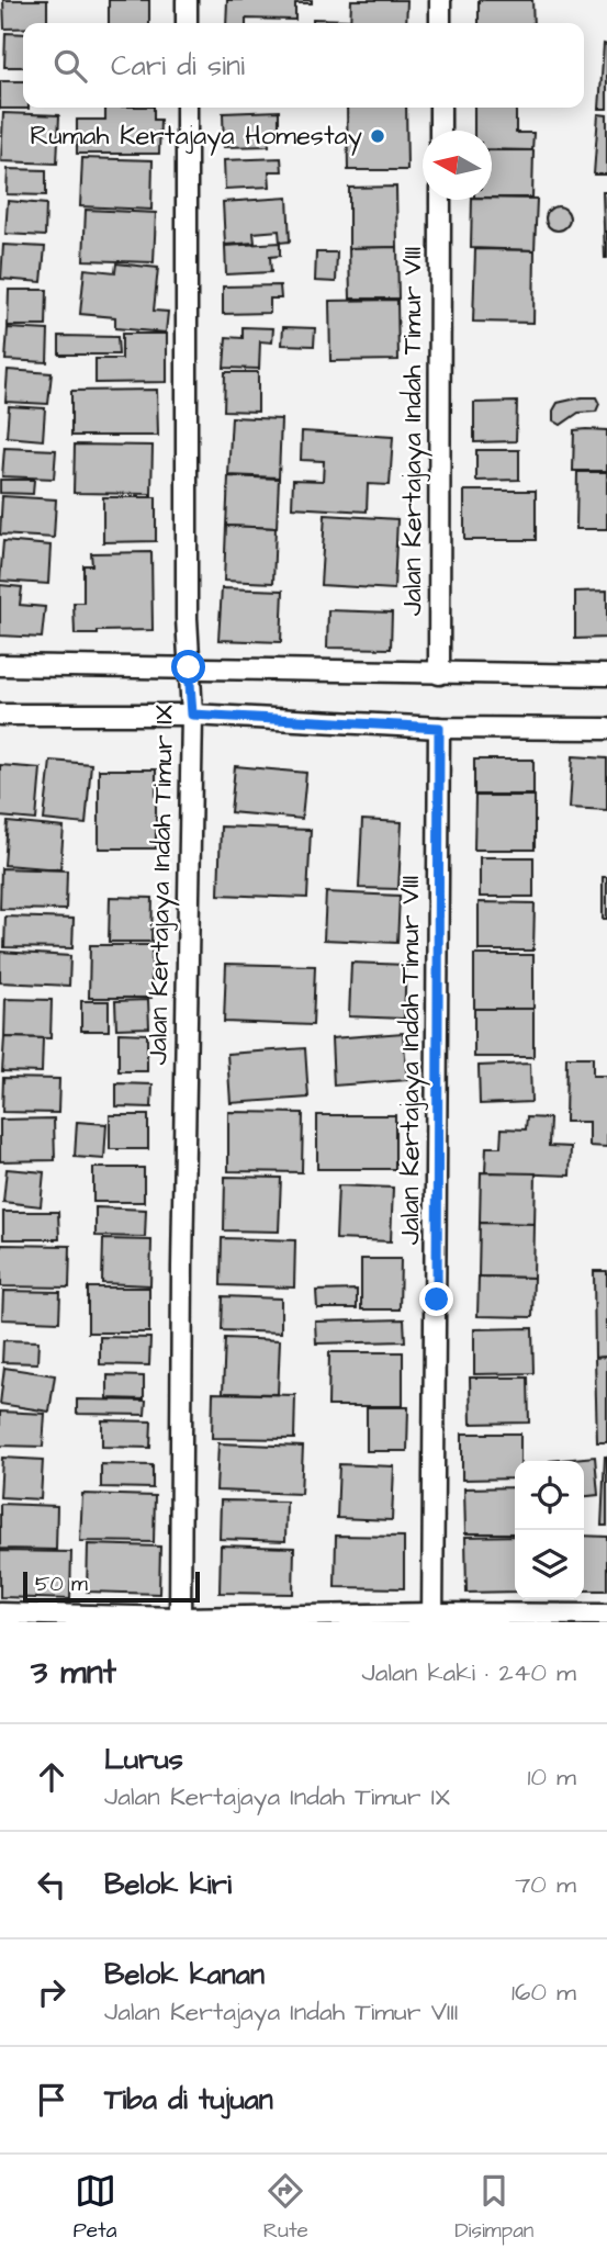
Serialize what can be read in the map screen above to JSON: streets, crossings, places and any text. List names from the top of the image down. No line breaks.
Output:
{"streets":{"street":["Jalan Kertajaya Indah Timur VIII","Jalan Kertajaya Indah Timur IX"]},"places":["Rumah Kertajaya Homestay"],"scale_bar":"50 m","north":"left","page":{"search":"Cari di sini","scale":"50 m","heading":["3 mnt","Jalan kaki · 240 m"],"list":[["Lurus","Jalan Kertajaya Indah Timur IX","10 m"],["Belok kiri","70 m"],["Belok kanan","Jalan Kertajaya Indah Timur VIII","160 m"],"Tiba di tujuan"],"nav":["Peta","Rute","Disimpan"]}}
